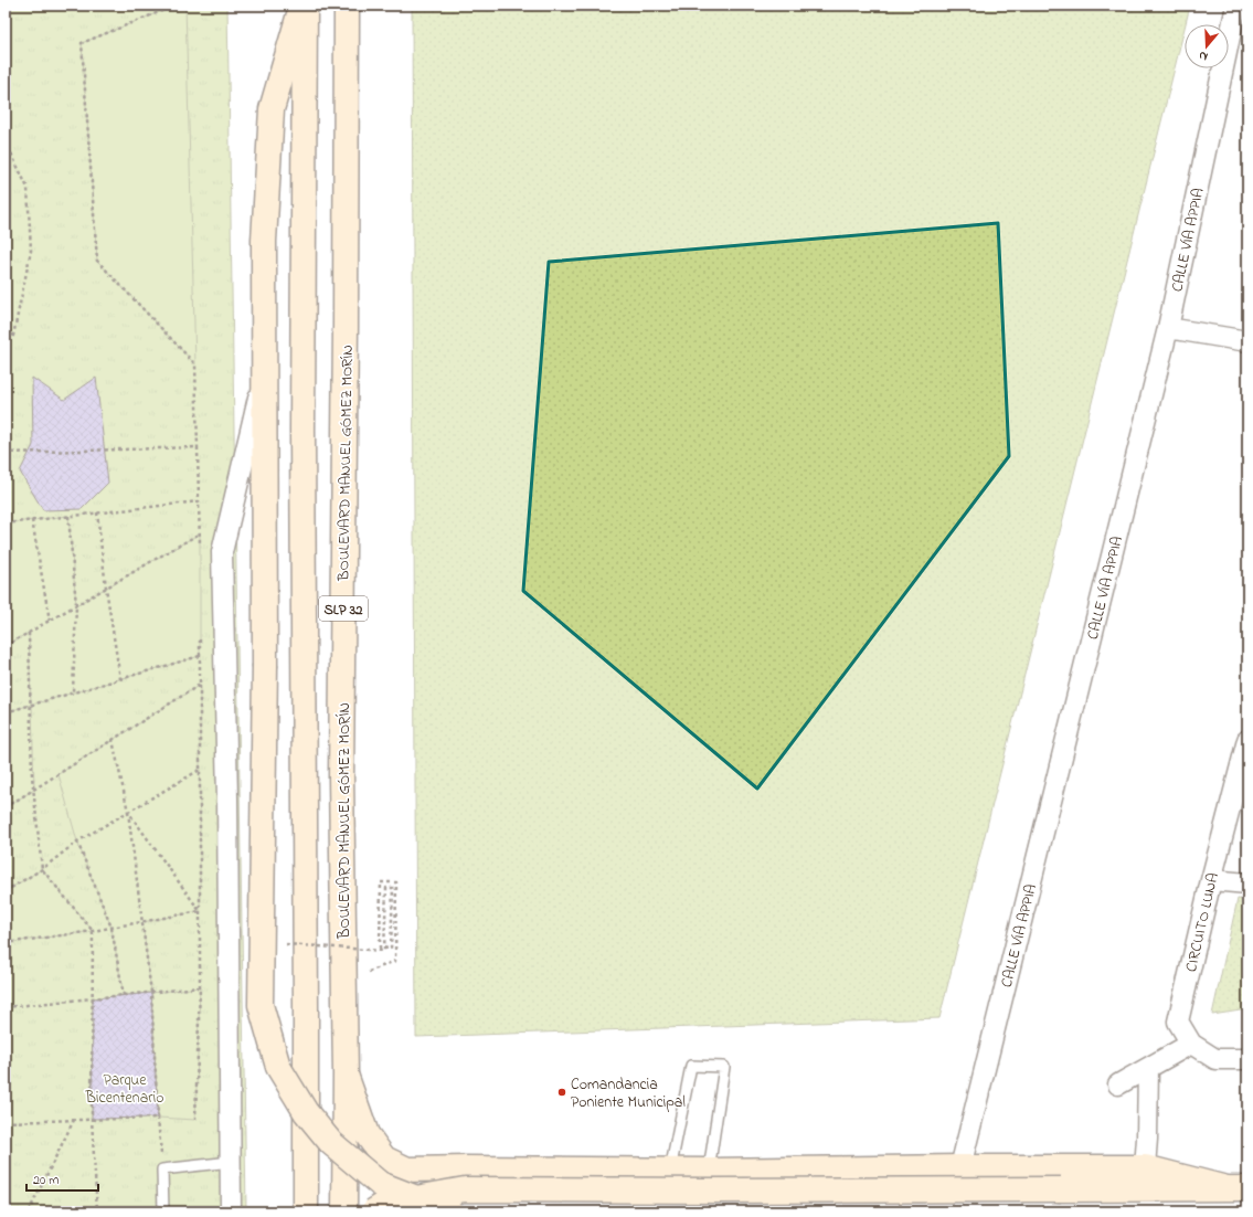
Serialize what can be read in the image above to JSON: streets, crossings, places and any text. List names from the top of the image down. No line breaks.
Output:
{"streets":{"main road":["BOULEVARD MANUEL GÓMEZ MORÍN","SLP 32"],"street":["CALLE VÍA APPIA","CIRCUITO LUNA"]},"parks":["Parque Bicentenario"],"places":["Comandancia Poniente Municipal"],"scale_bar":"20 m","north":"bottom"}
